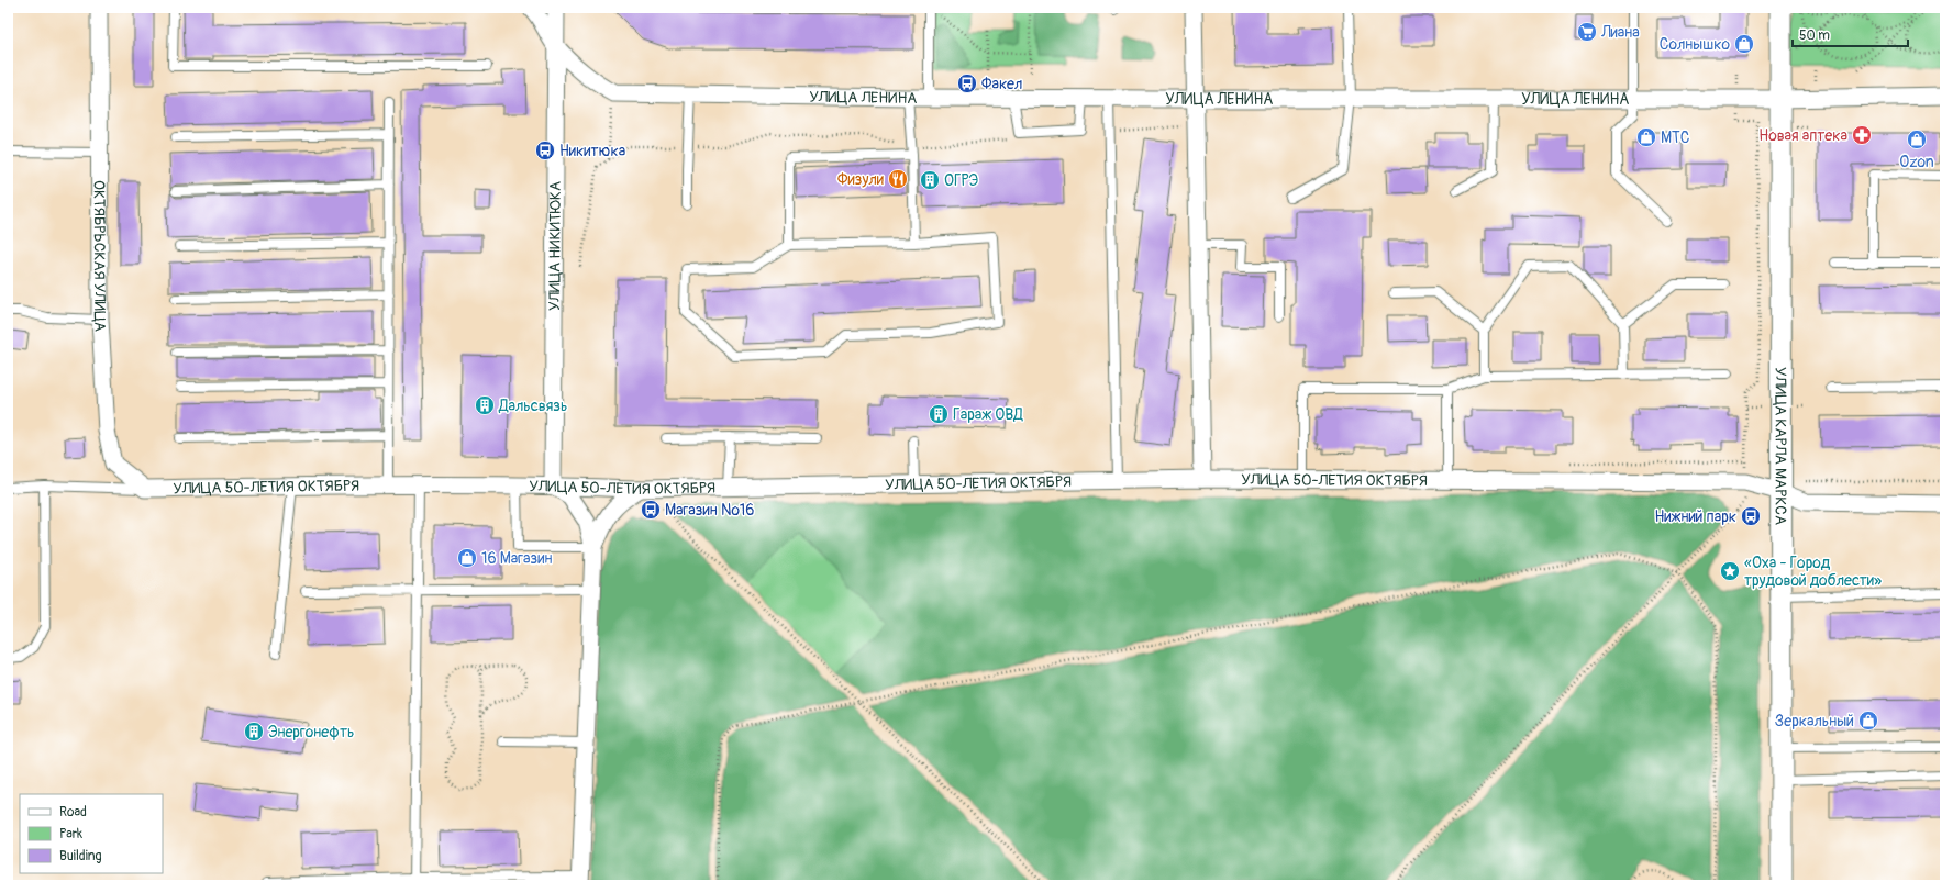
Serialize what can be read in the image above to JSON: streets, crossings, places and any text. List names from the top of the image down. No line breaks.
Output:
{"streets":{"street":["УЛИЦА ЛЕНИНА","УЛИЦА НИКИТЮКА","ОКТЯБРЬСКАЯ УЛИЦА","УЛИЦА КАРЛА МАРКСА","УЛИЦА 50-ЛЕТИЯ ОКТЯБРЯ"]},"crossings":[["УЛИЦА ЛЕНИНА","УЛИЦА КАРЛА МАРКСА"],["УЛИЦА НИКИТЮКА","УЛИЦА 50-ЛЕТИЯ ОКТЯБРЯ"],["ОКТЯБРЬСКАЯ УЛИЦА","УЛИЦА 50-ЛЕТИЯ ОКТЯБРЯ"],["УЛИЦА КАРЛА МАРКСА","УЛИЦА 50-ЛЕТИЯ ОКТЯБРЯ"]],"places":{"supermarket":["Лиана"],"shop":["Солнышко","МТС","Ozon","16 Магазин","Зеркальный"],"bus stop":["Факел","Никитюка","Магазин №16","Нижний парк"],"pharmacy":["Новая аптека"],"restaurant":["Физули"],"building":["ОГРЭ","Дальсвязь","Гараж ОВД","Энергонефть"],"place":["«Оха - Город трудовой доблести»"]},"legend":["Road","Park","Building"],"scale_bar":"50 m"}
